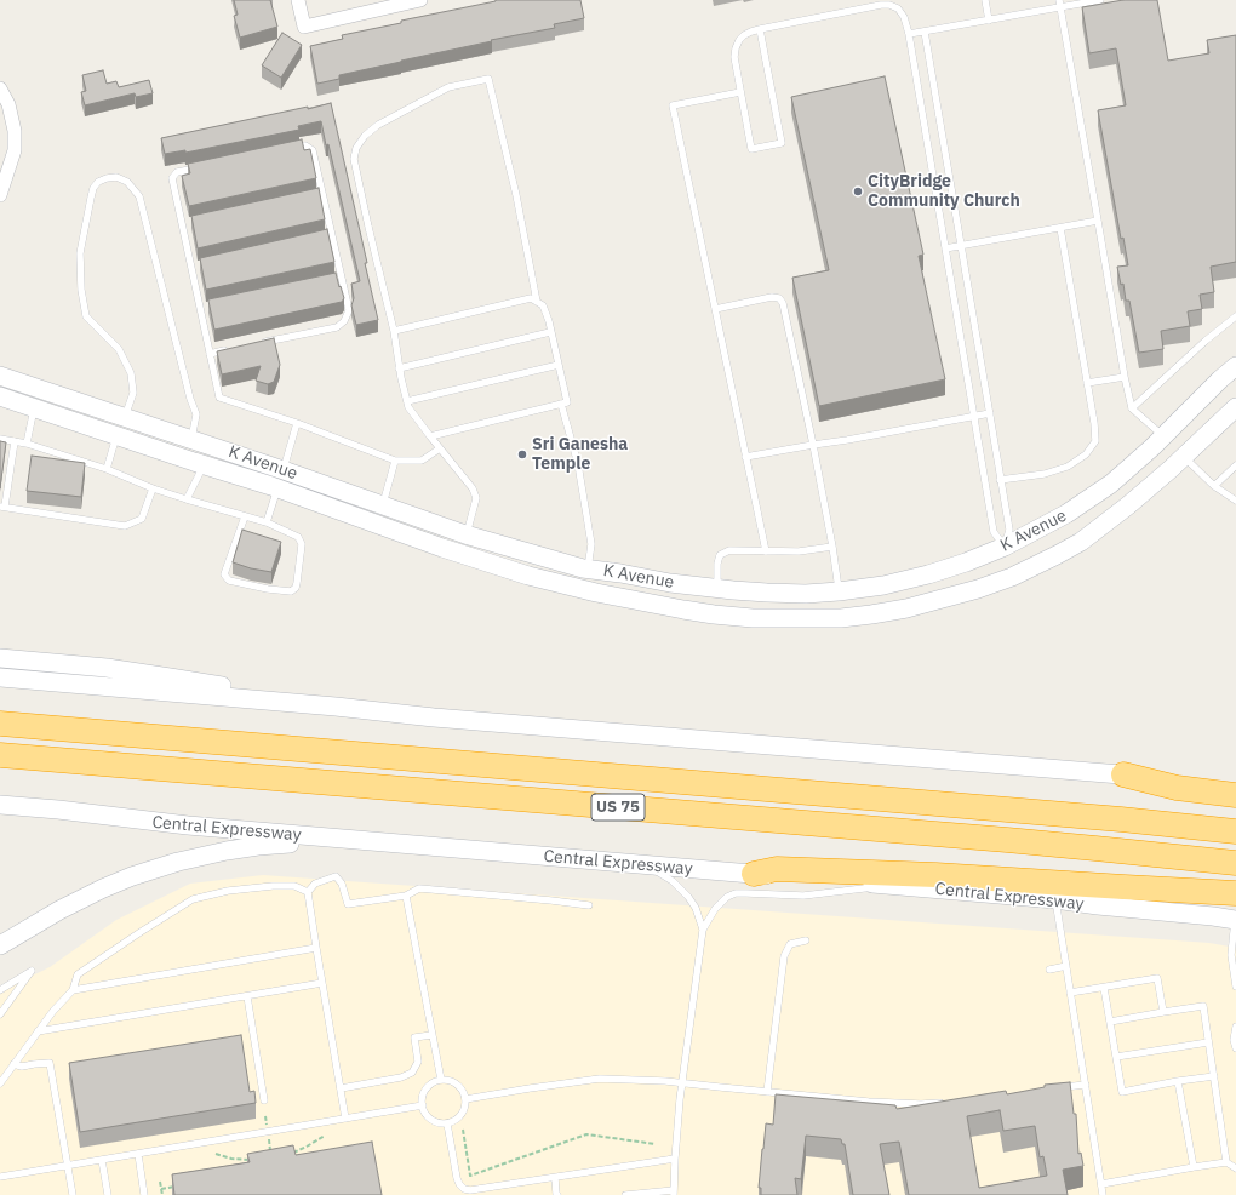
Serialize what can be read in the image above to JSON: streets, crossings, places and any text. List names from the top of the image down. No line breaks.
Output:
{"streets":{"highway":["US 75"],"main road":["K Avenue","Central Expressway"]},"places":["CityBridge Community Church","Sri Ganesha Temple"]}
